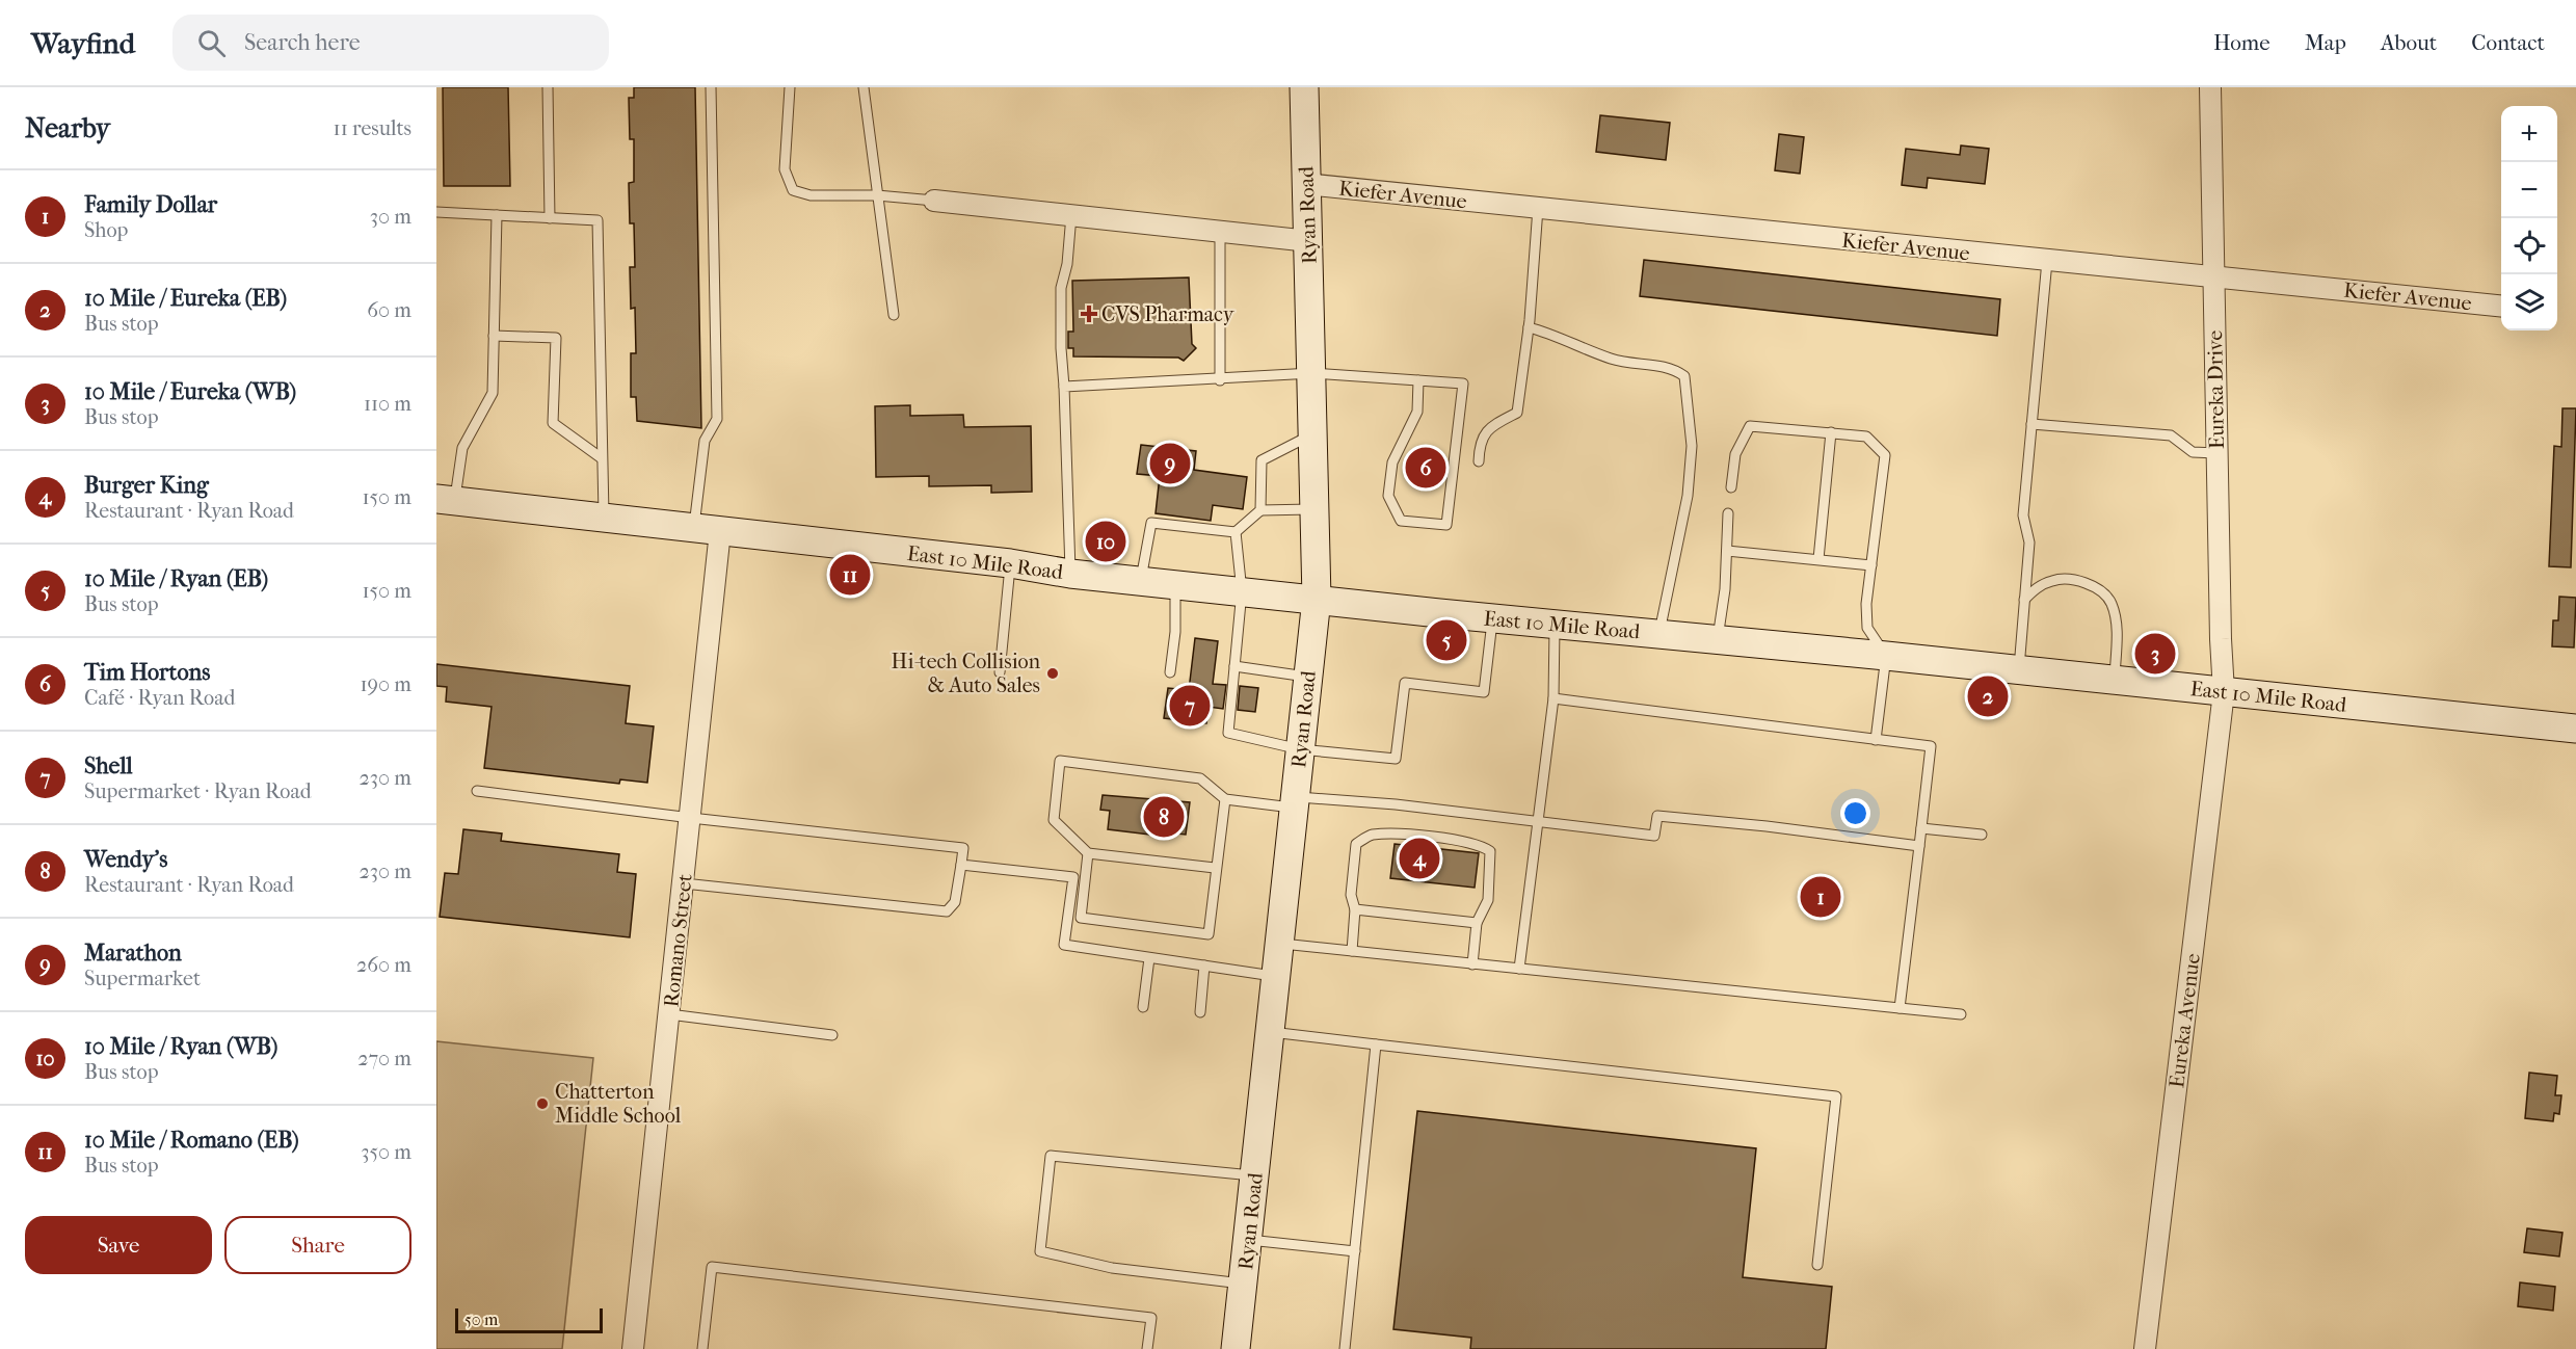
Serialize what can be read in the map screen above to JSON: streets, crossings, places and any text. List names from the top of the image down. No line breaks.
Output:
{"streets":{"main road":["Ryan Road","East 10 Mile Road"],"street":["Kiefer Avenue","Eureka Drive","Romano Street","Eureka Avenue"]},"crossings":[["Kiefer Avenue","Ryan Road"],["Kiefer Avenue","Eureka Drive"],["Ryan Road","East 10 Mile Road"],["Eureka Drive","East 10 Mile Road"],["Eureka Drive","Eureka Avenue"],["East 10 Mile Road","Romano Street"],["East 10 Mile Road","Eureka Avenue"]],"places":{"health":["CVS Pharmacy"],"other":["Hi-tech Collision & Auto Sales","Chatterton Middle School"]},"scale_bar":"50 m","page":{"header":"Wayfind","search":"Search here","nav":["Home","Map","About","Contact"],"heading":["Nearby","11 results"],"map_buttons":["+","−"],"list":[{"mark":"1","name":"Family Dollar","note":"Shop","value":"30 m"},{"mark":"2","name":"10 Mile / Eureka (EB)","note":"Bus stop","value":"60 m"},{"mark":"3","name":"10 Mile / Eureka (WB)","note":"Bus stop","value":"110 m"},{"mark":"4","name":"Burger King","note":"Restaurant · Ryan Road","value":"150 m"},{"mark":"5","name":"10 Mile / Ryan (EB)","note":"Bus stop","value":"150 m"},{"mark":"6","name":"Tim Hortons","note":"Café · Ryan Road","value":"190 m"},{"mark":"7","name":"Shell","note":"Supermarket · Ryan Road","value":"230 m"},{"mark":"8","name":"Wendy's","note":"Restaurant · Ryan Road","value":"230 m"},{"mark":"9","name":"Marathon","note":"Supermarket","value":"260 m"},{"mark":"10","name":"10 Mile / Ryan (WB)","note":"Bus stop","value":"270 m"},{"mark":"11","name":"10 Mile / Romano (EB)","note":"Bus stop","value":"350 m"}],"pins":["9","6","10","11","5","3","2","7","8","4","1"],"buttons":["Save","Share"],"scale":"50 m"}}
